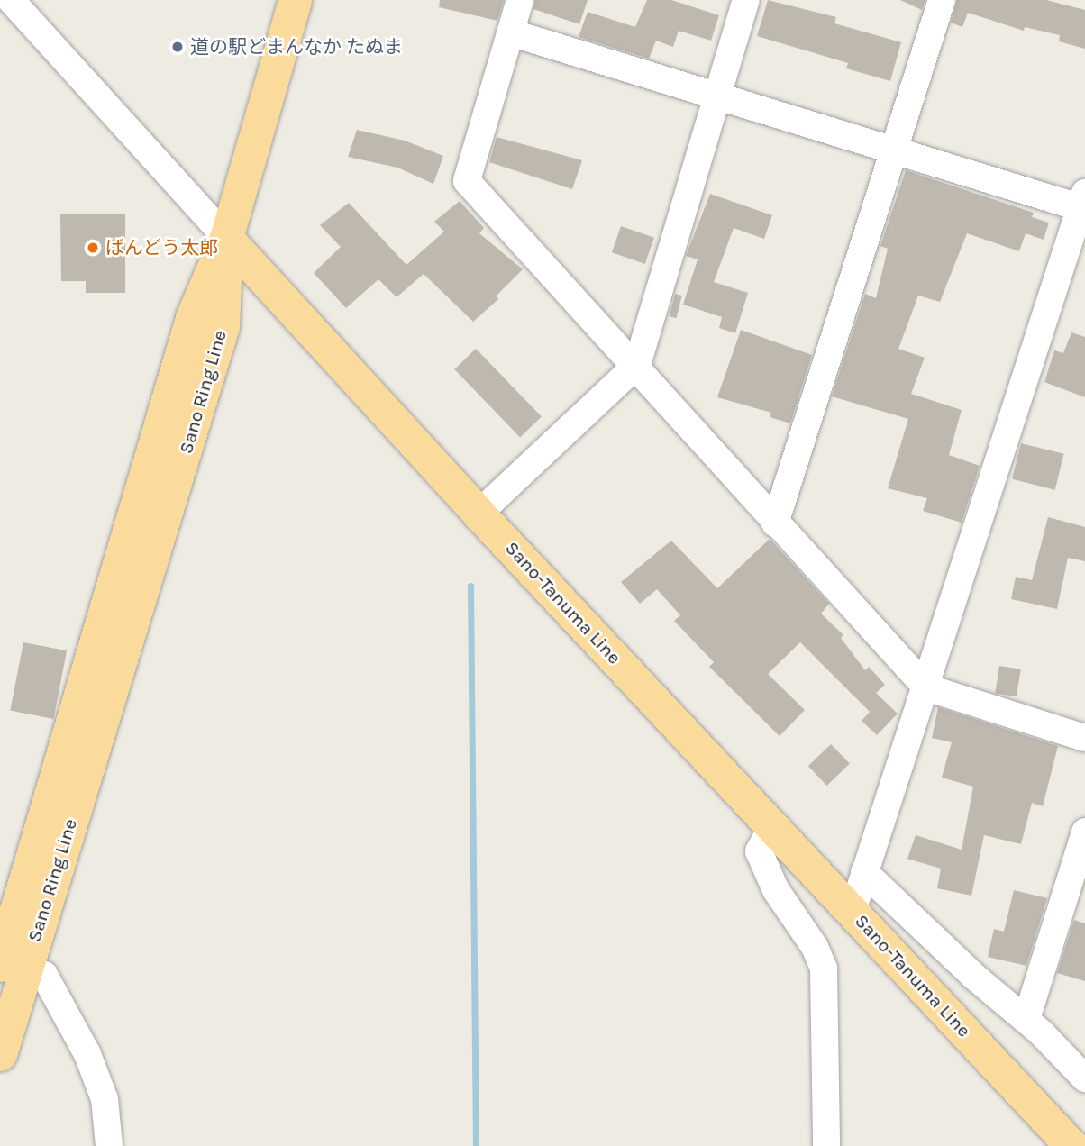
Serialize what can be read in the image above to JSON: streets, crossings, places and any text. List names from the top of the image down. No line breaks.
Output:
{"streets":{"main road":["Sano Ring Line","Sano-Tanuma Line"]},"crossings":[["Sano Ring Line","Sano-Tanuma Line"]],"places":["道の駅どまんなか たぬま","ばんどう太郎"]}
